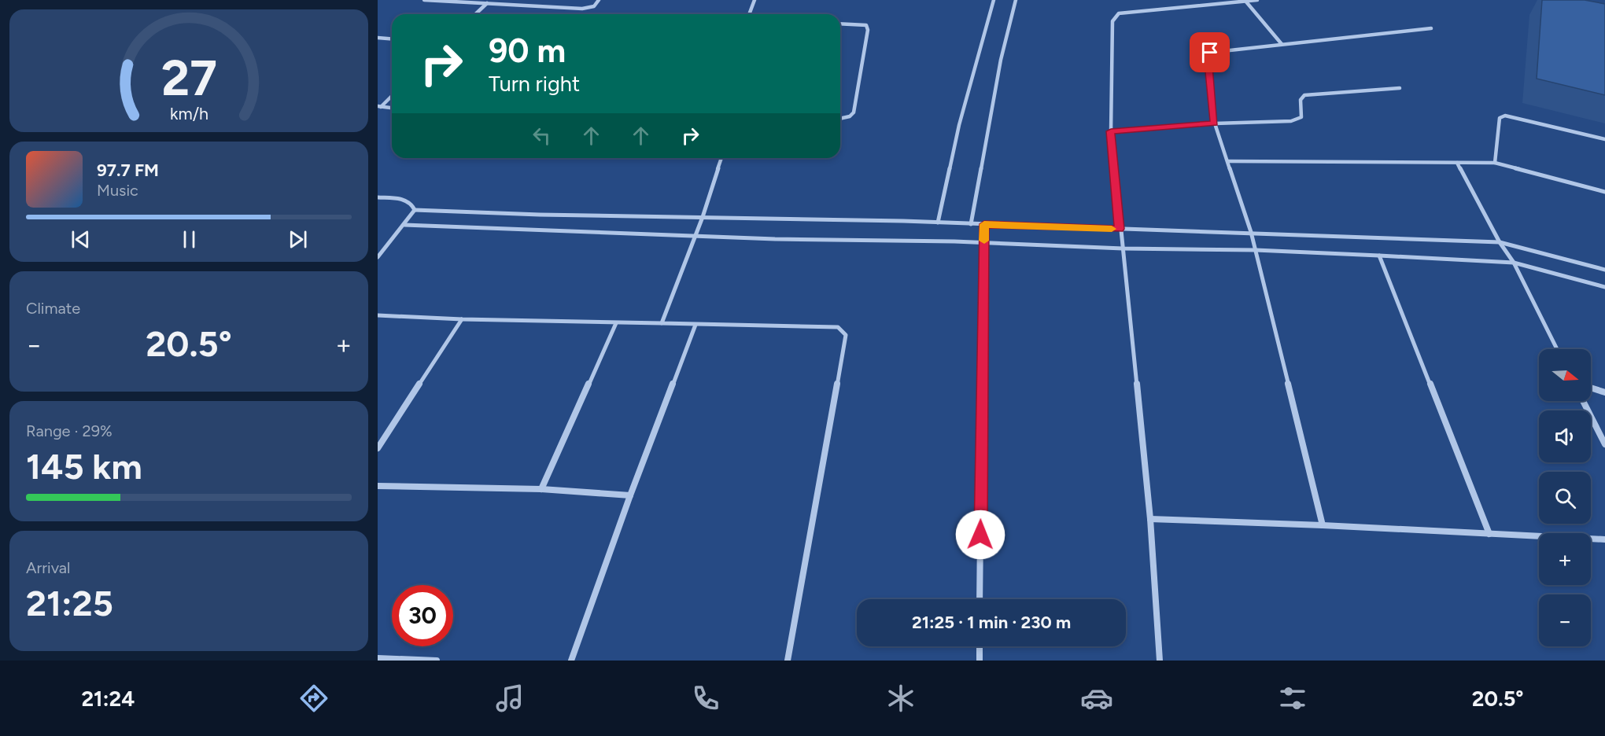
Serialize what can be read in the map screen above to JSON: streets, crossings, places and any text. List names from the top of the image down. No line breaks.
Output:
{"north":"right","page":{"turn":["90 m","Turn right"],"song":["97.7 FM","Music"],"tile":["Climate",["Range · 29%","145 km"],["Arrival","21:25"]],"heat":["−","20.5°","+"],"map_buttons":["+","−"],"limit":"30","trip":"21:25 · 1 min · 230 m","tabs":["21:24","20.5°"],"gauge":["27","km/h"]}}
